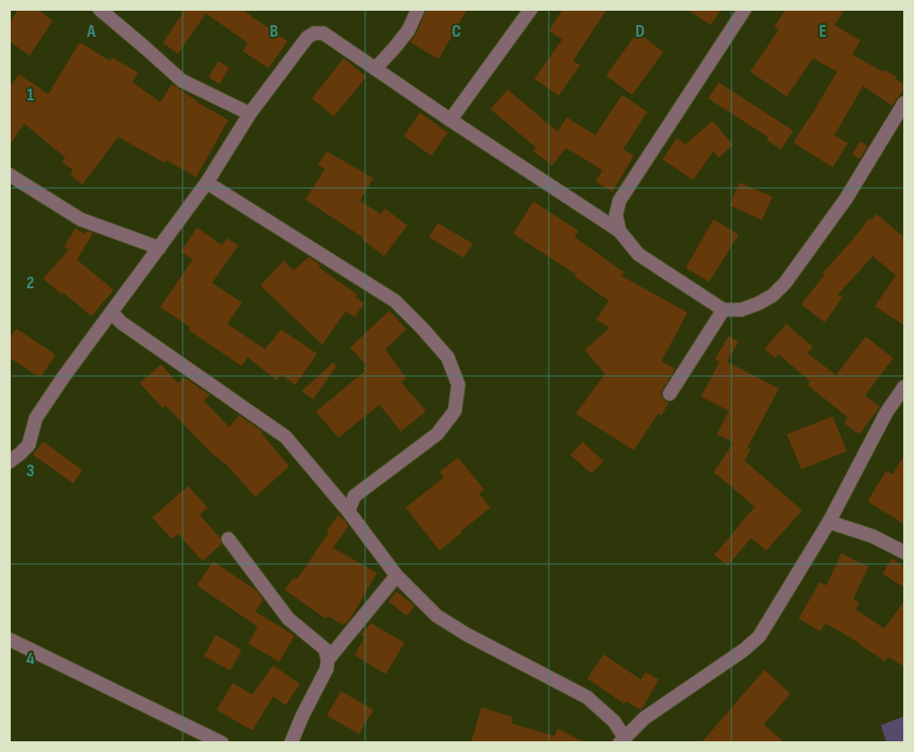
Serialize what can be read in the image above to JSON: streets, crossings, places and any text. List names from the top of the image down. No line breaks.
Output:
{"grid":{"columns":["A","B","C","D","E"],"rows":["1","2","3","4"]}}
